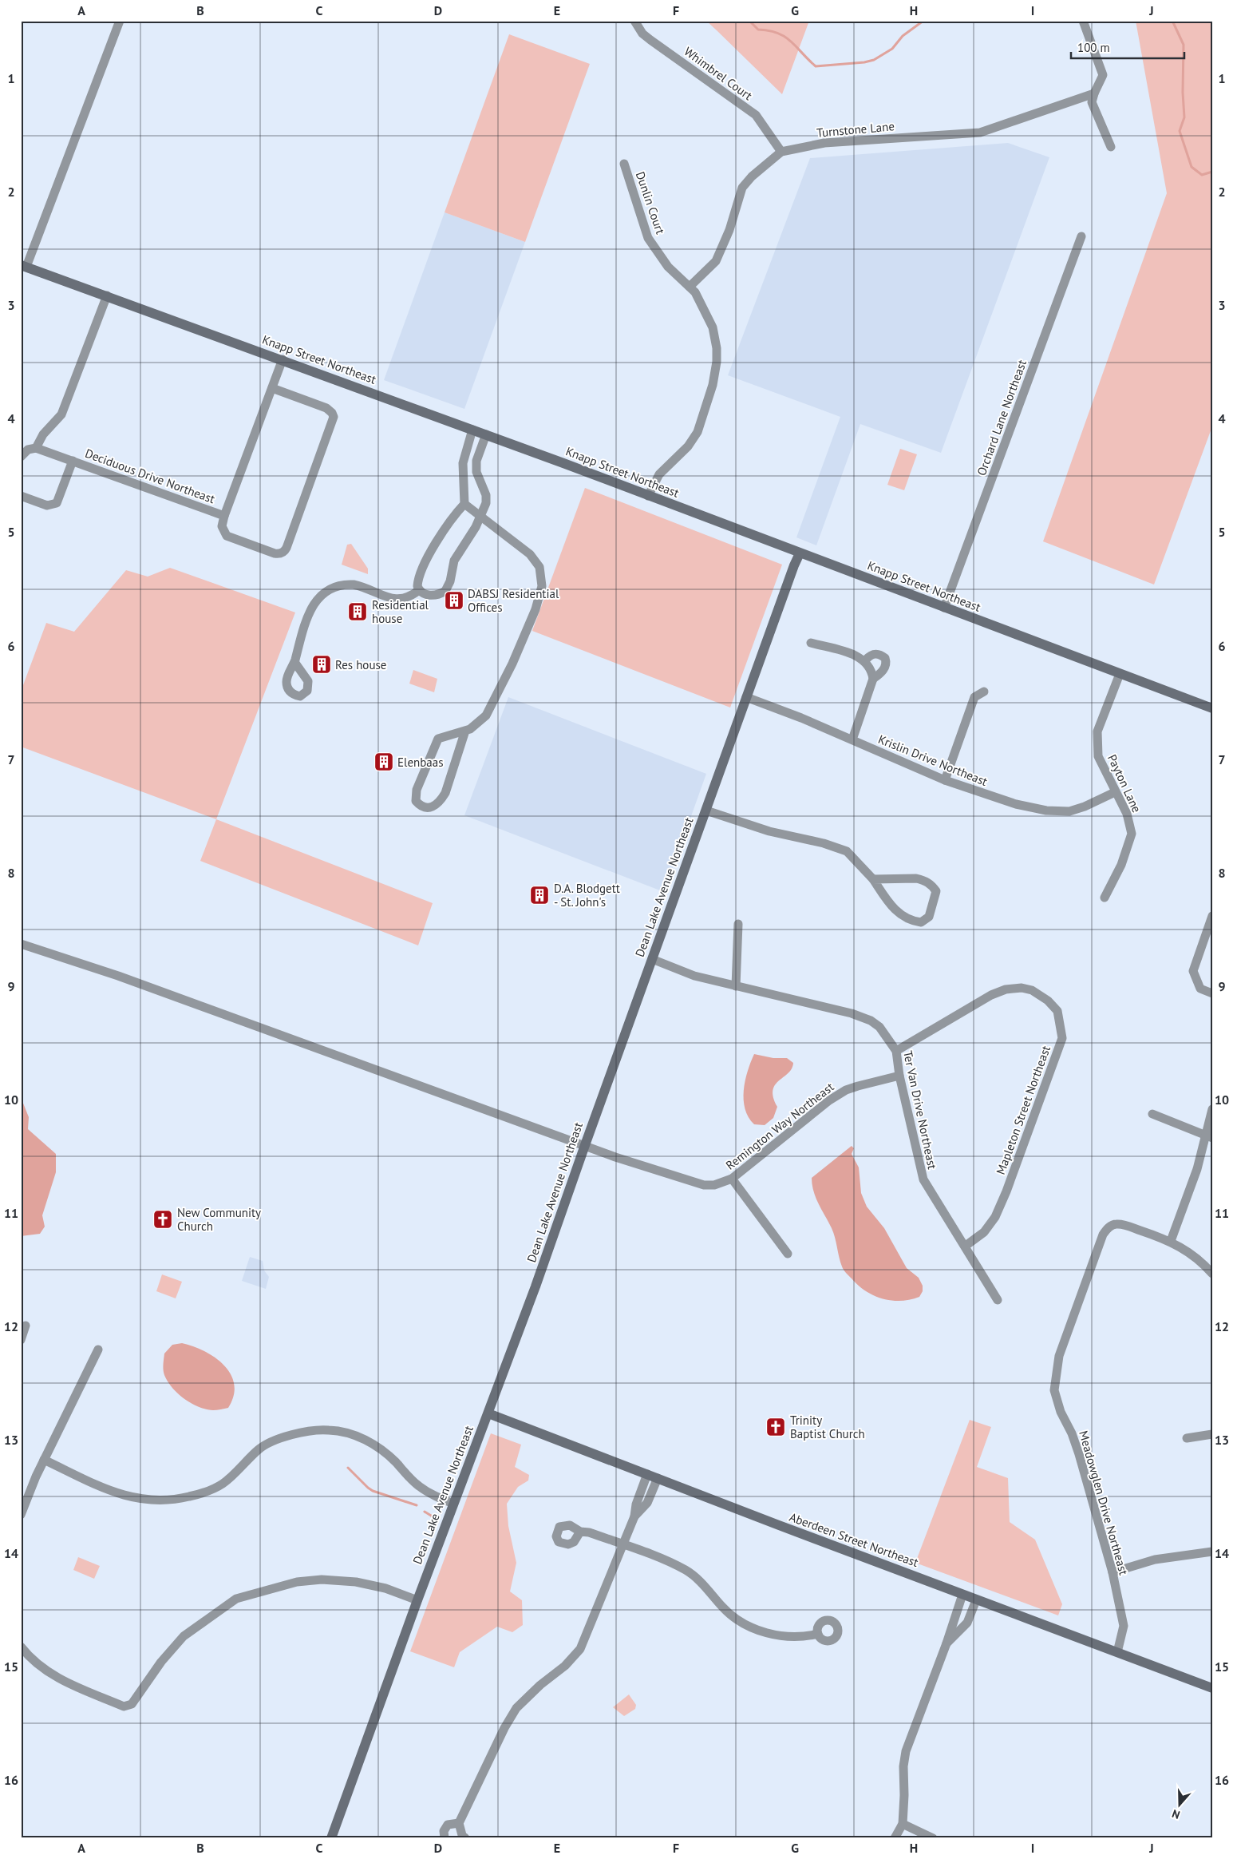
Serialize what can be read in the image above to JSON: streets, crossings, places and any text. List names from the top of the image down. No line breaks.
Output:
{"streets":{"main road":["Knapp Street Northeast","Dean Lake Avenue Northeast","Aberdeen Street Northeast"],"street":["Whimbrel Court","Turnstone Lane","Dunlin Court","Orchard Lane Northeast","Deciduous Drive Northeast","Krislin Drive Northeast","Payton Lane","Ter Van Drive Northeast","Mapleton Street Northeast","Remington Way Northeast","Meadowglen Drive Northeast"]},"crossings":[["Whimbrel Court","Turnstone Lane"],["Turnstone Lane","Dunlin Court"],["Dunlin Court","Knapp Street Northeast"],["Knapp Street Northeast","Orchard Lane Northeast"],["Knapp Street Northeast","Payton Lane"],["Knapp Street Northeast","Dean Lake Avenue Northeast"],["Krislin Drive Northeast","Payton Lane"],["Krislin Drive Northeast","Dean Lake Avenue Northeast"],["Dean Lake Avenue Northeast","Ter Van Drive Northeast"],["Dean Lake Avenue Northeast","Remington Way Northeast"],["Dean Lake Avenue Northeast","Aberdeen Street Northeast"],["Ter Van Drive Northeast","Mapleton Street Northeast"],["Ter Van Drive Northeast","Remington Way Northeast"],["Meadowglen Drive Northeast","Aberdeen Street Northeast"]],"places":{"building":["DABSJ Residential Offices","Residential house","Res house","Elenbaas","D.A. Blodgett - St. John's"],"church":["New Community Church","Trinity Baptist Church"]},"scale_bar":"100 m","north":"bottom","grid":{"columns":["A","B","C","D","E","F","G","H","I","J"],"rows":["1","2","3","4","5","6","7","8","9","10","11","12","13","14","15","16"]}}
